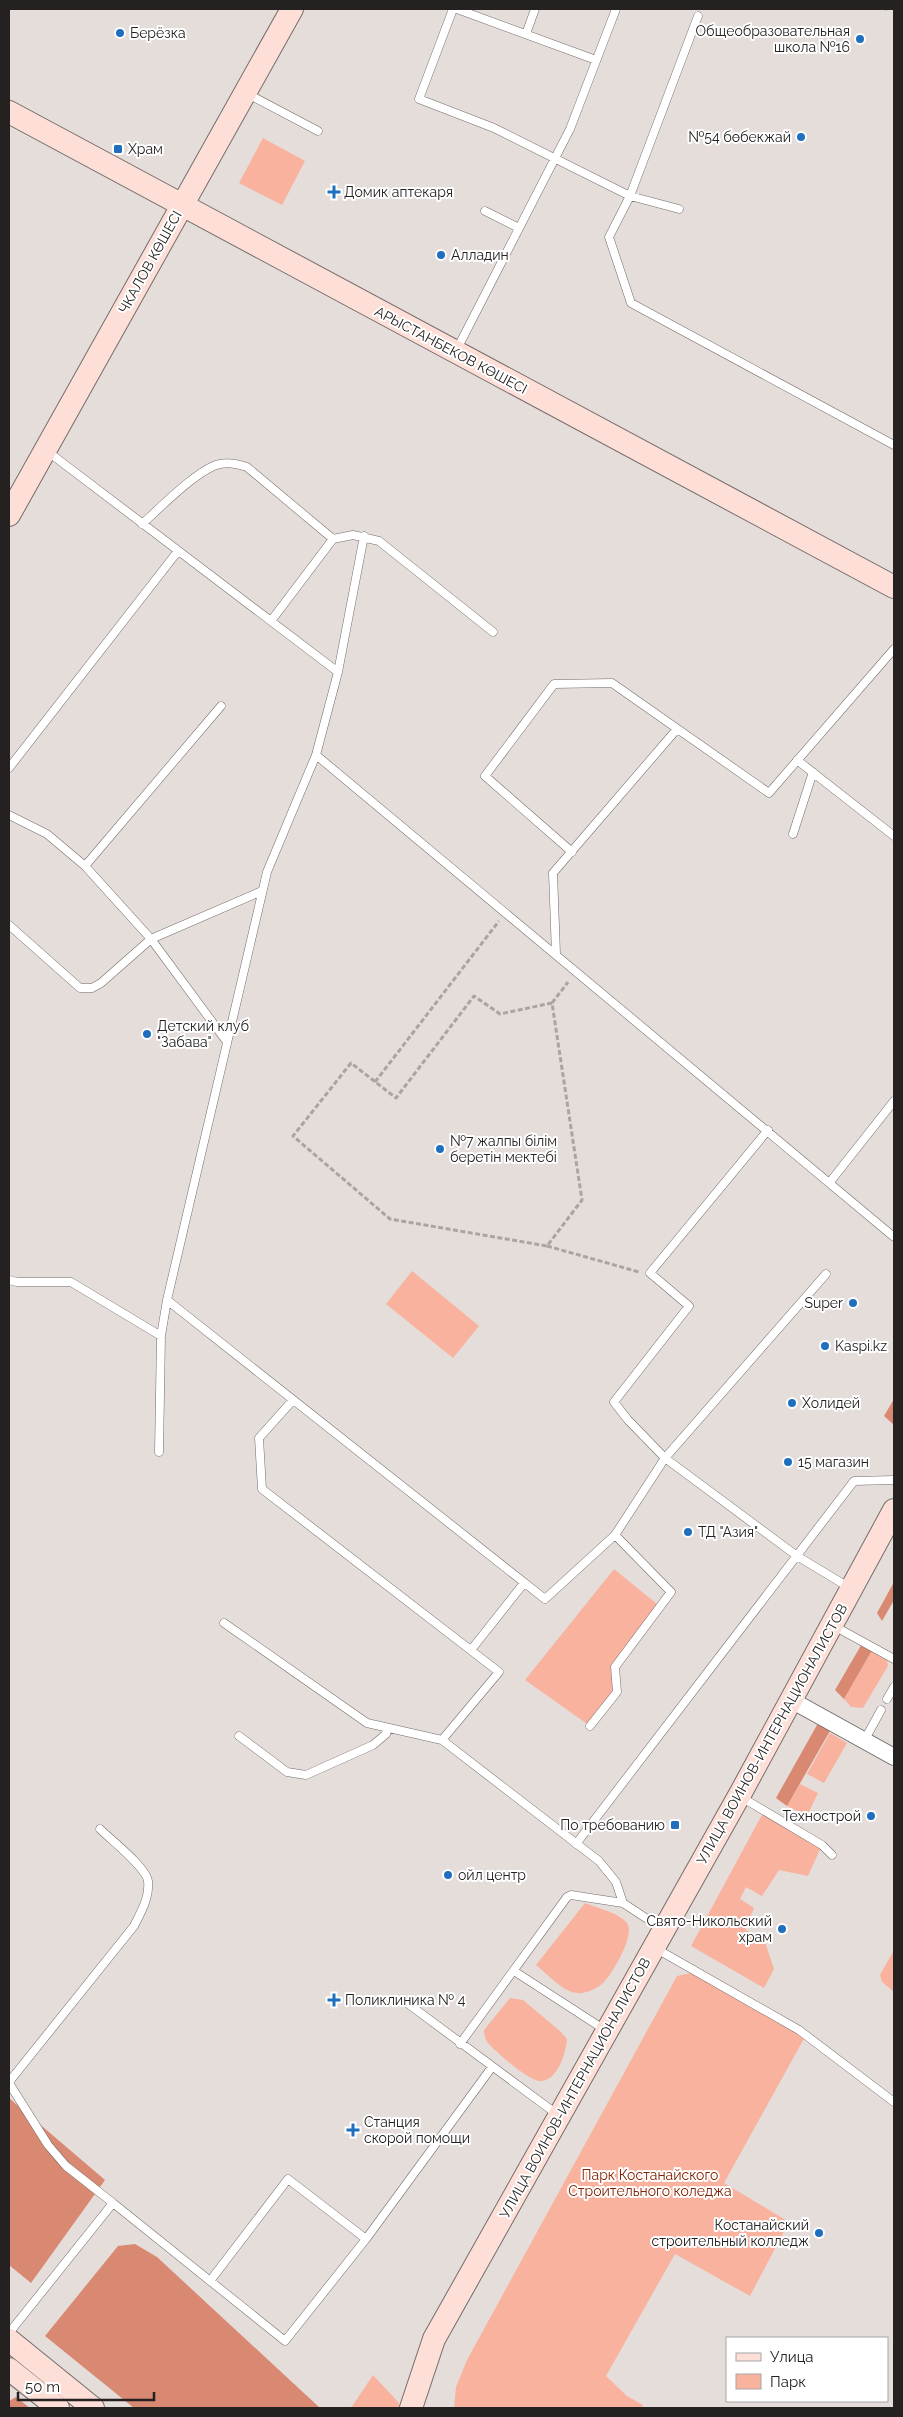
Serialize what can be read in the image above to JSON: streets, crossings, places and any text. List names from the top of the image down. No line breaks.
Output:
{"streets":{"street":["ЧКАЛОВ КӨШЕСІ","АРЫСТАНБЕКОВ КӨШЕСІ","УЛИЦА ВОИНОВ-ИНТЕРНАЦИОНАЛИСТОВ"]},"crossings":[["ЧКАЛОВ КӨШЕСІ","АРЫСТАНБЕКОВ КӨШЕСІ"]],"parks":["Парк Костанайского Строительного коледжа"],"places":{"other":["Берёзка","Общеобразовательная школа №16","№54 бөбекжай","Алладин","Детский клуб \"Забава\"","№7 жалпы білім беретін мектебі","Super","Kaspi.kz","Холидей","15 магазин","ТД \"Азия\"","Технострой","ойл центр","Свято-Никольский храм","Костанайский строительный колледж"],"transit":["Храм","По требованию"],"health":["Домик аптекаря","Поликлиника № 4","Станция скорой помощи"]},"legend":["Улица","Парк"],"scale_bar":"50 m"}
